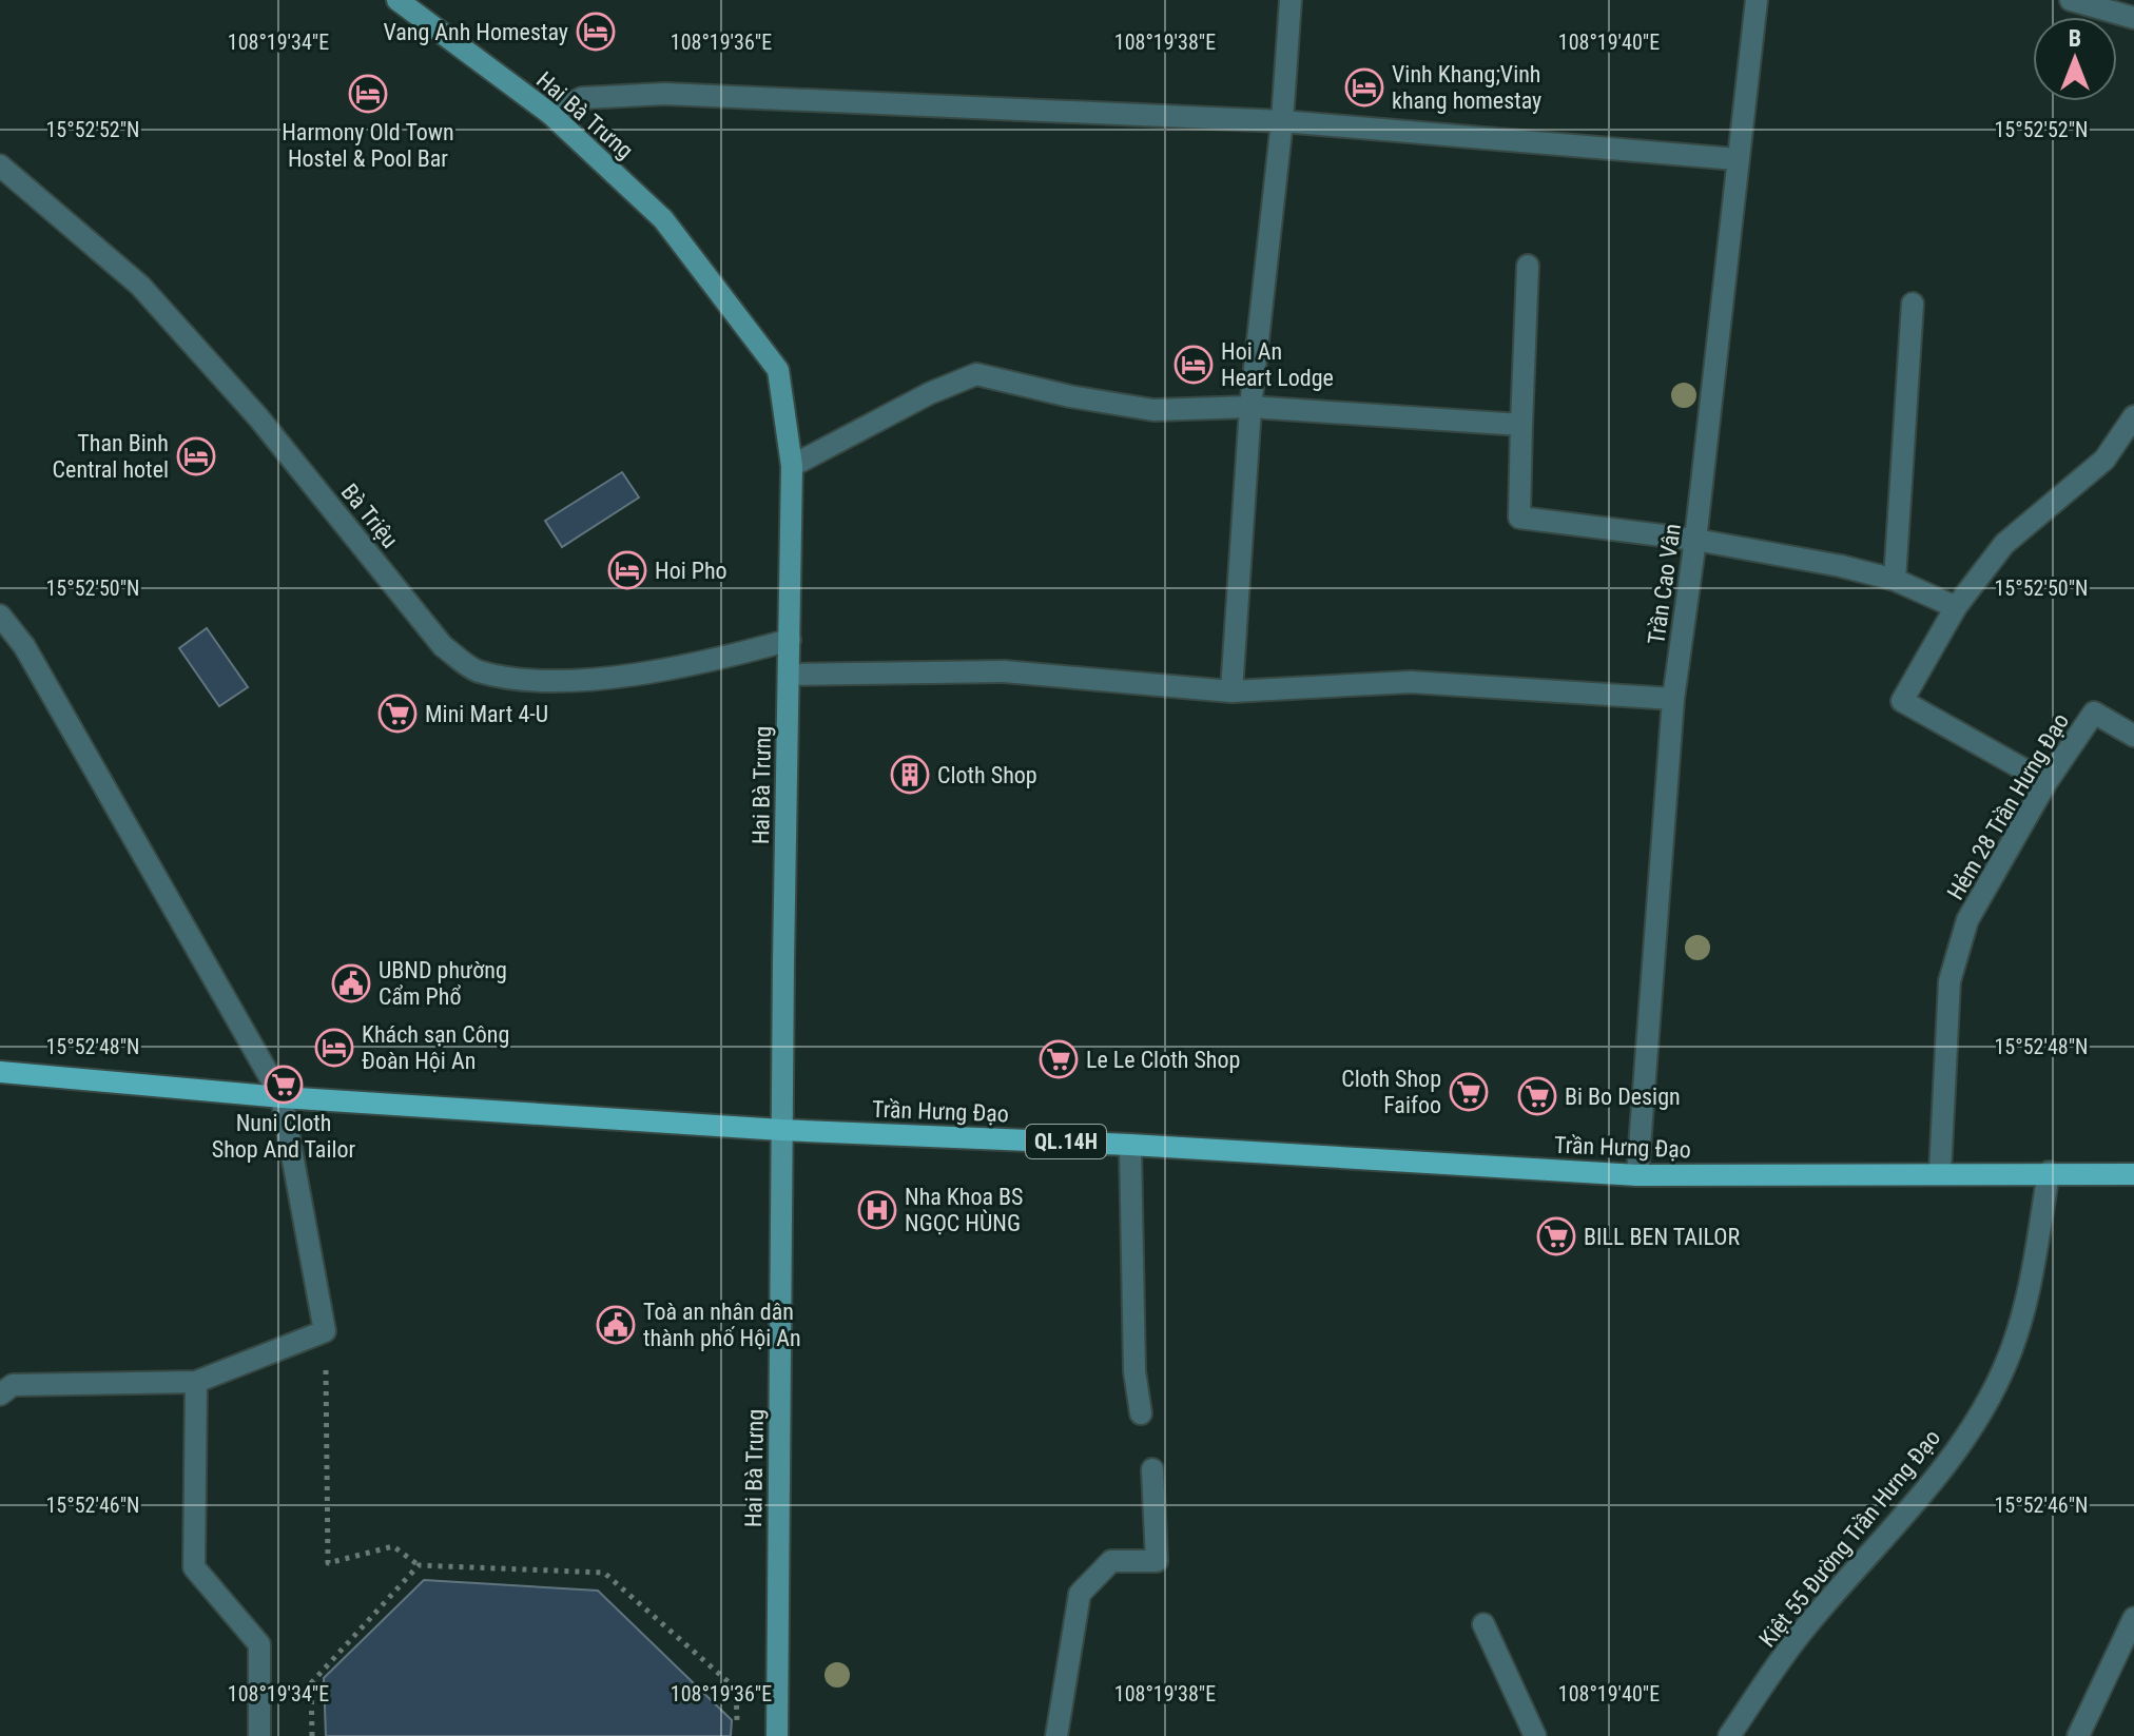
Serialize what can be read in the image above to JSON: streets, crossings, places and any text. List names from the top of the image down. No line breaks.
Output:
{"streets":{"main road":["Trần Hưng Đạo","QL.14H"],"street":["Hai Bà Trưng","Bà Triệu","Trần Cao Vân","Hẻm 28 Trần Hưng Đạo","Kiệt 55 Đường Trần Hưng Đạo"]},"crossings":[["Hai Bà Trưng","Bà Triệu"],["Hai Bà Trưng","Trần Hưng Đạo"],["Trần Cao Vân","Trần Hưng Đạo"],["Hẻm 28 Trần Hưng Đạo","Trần Hưng Đạo"],["Trần Hưng Đạo","Kiệt 55 Đường Trần Hưng Đạo"]],"places":{"hotel":["Vang Anh Homestay","Vinh Khang;Vinh khang homestay","Harmony Old Town Hostel & Pool Bar","Hoi An Heart Lodge","Than Binh Central hotel","Hoi Pho","Khách sạn Công Đoàn Hội An"],"supermarket":["Mini Mart 4-U","Le Le Cloth Shop","Nuni Cloth Shop And Tailor","Cloth Shop Faifoo","Bi Bo Design","BILL BEN TAILOR"],"building":["Cloth Shop"],"public building":["UBND phường Cẩm Phổ","Toà an nhân dân thành phố Hội An"],"hospital":["Nha Khoa BS NGỌC HÙNG"]},"north":"top","coordinates":["108°19'34\"E","108°19'36\"E","108°19'38\"E","108°19'40\"E","15°52'52\"N","15°52'50\"N","15°52'48\"N","15°52'46\"N"]}
